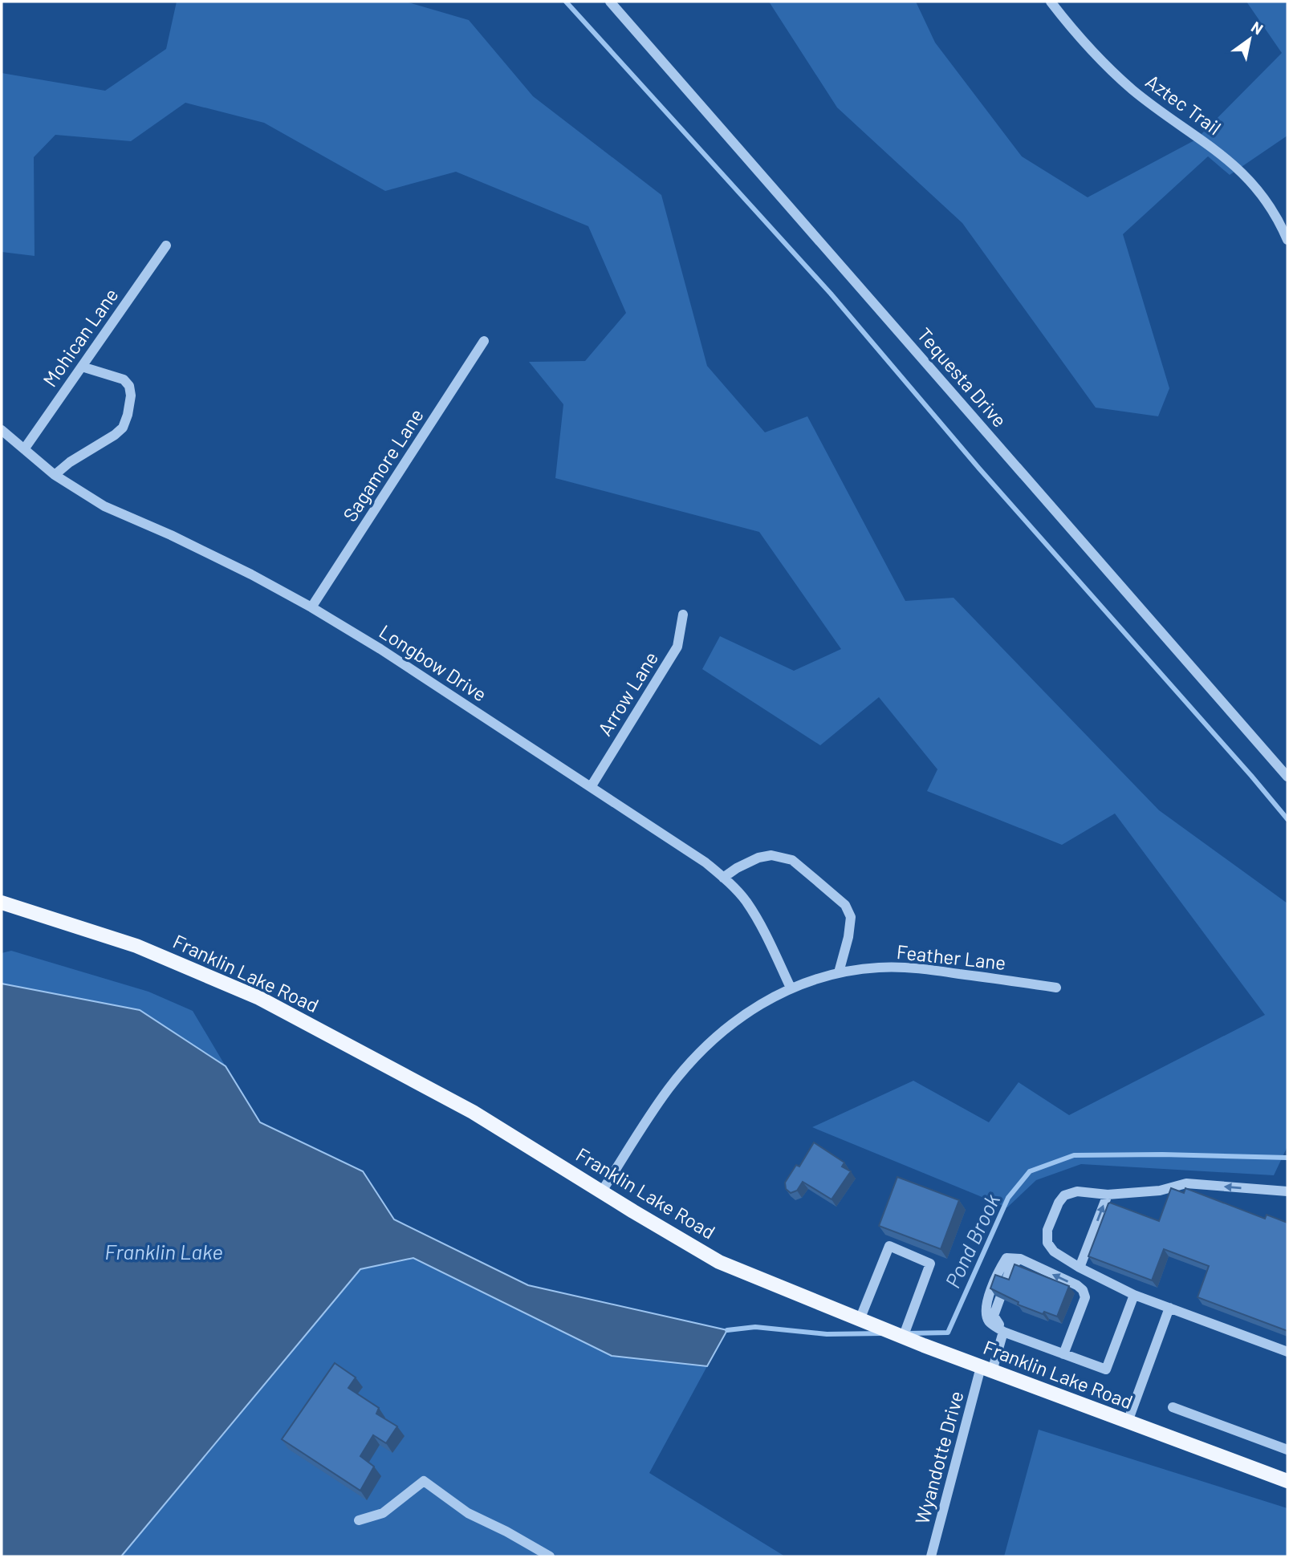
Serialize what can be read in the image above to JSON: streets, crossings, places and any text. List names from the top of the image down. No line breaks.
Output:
{"streets":{"main road":["Franklin Lake Road"],"street":["Aztec Trail","Mohican Lane","Tequesta Drive","Sagamore Lane","Longbow Drive","Arrow Lane","Feather Lane","Wyandotte Drive"]},"crossings":[["Mohican Lane","Longbow Drive"],["Sagamore Lane","Longbow Drive"],["Longbow Drive","Arrow Lane"],["Longbow Drive","Feather Lane"],["Feather Lane","Franklin Lake Road"],["Franklin Lake Road","Wyandotte Drive"]],"water":["Pond Brook","Franklin Lake"],"north":"top right"}
